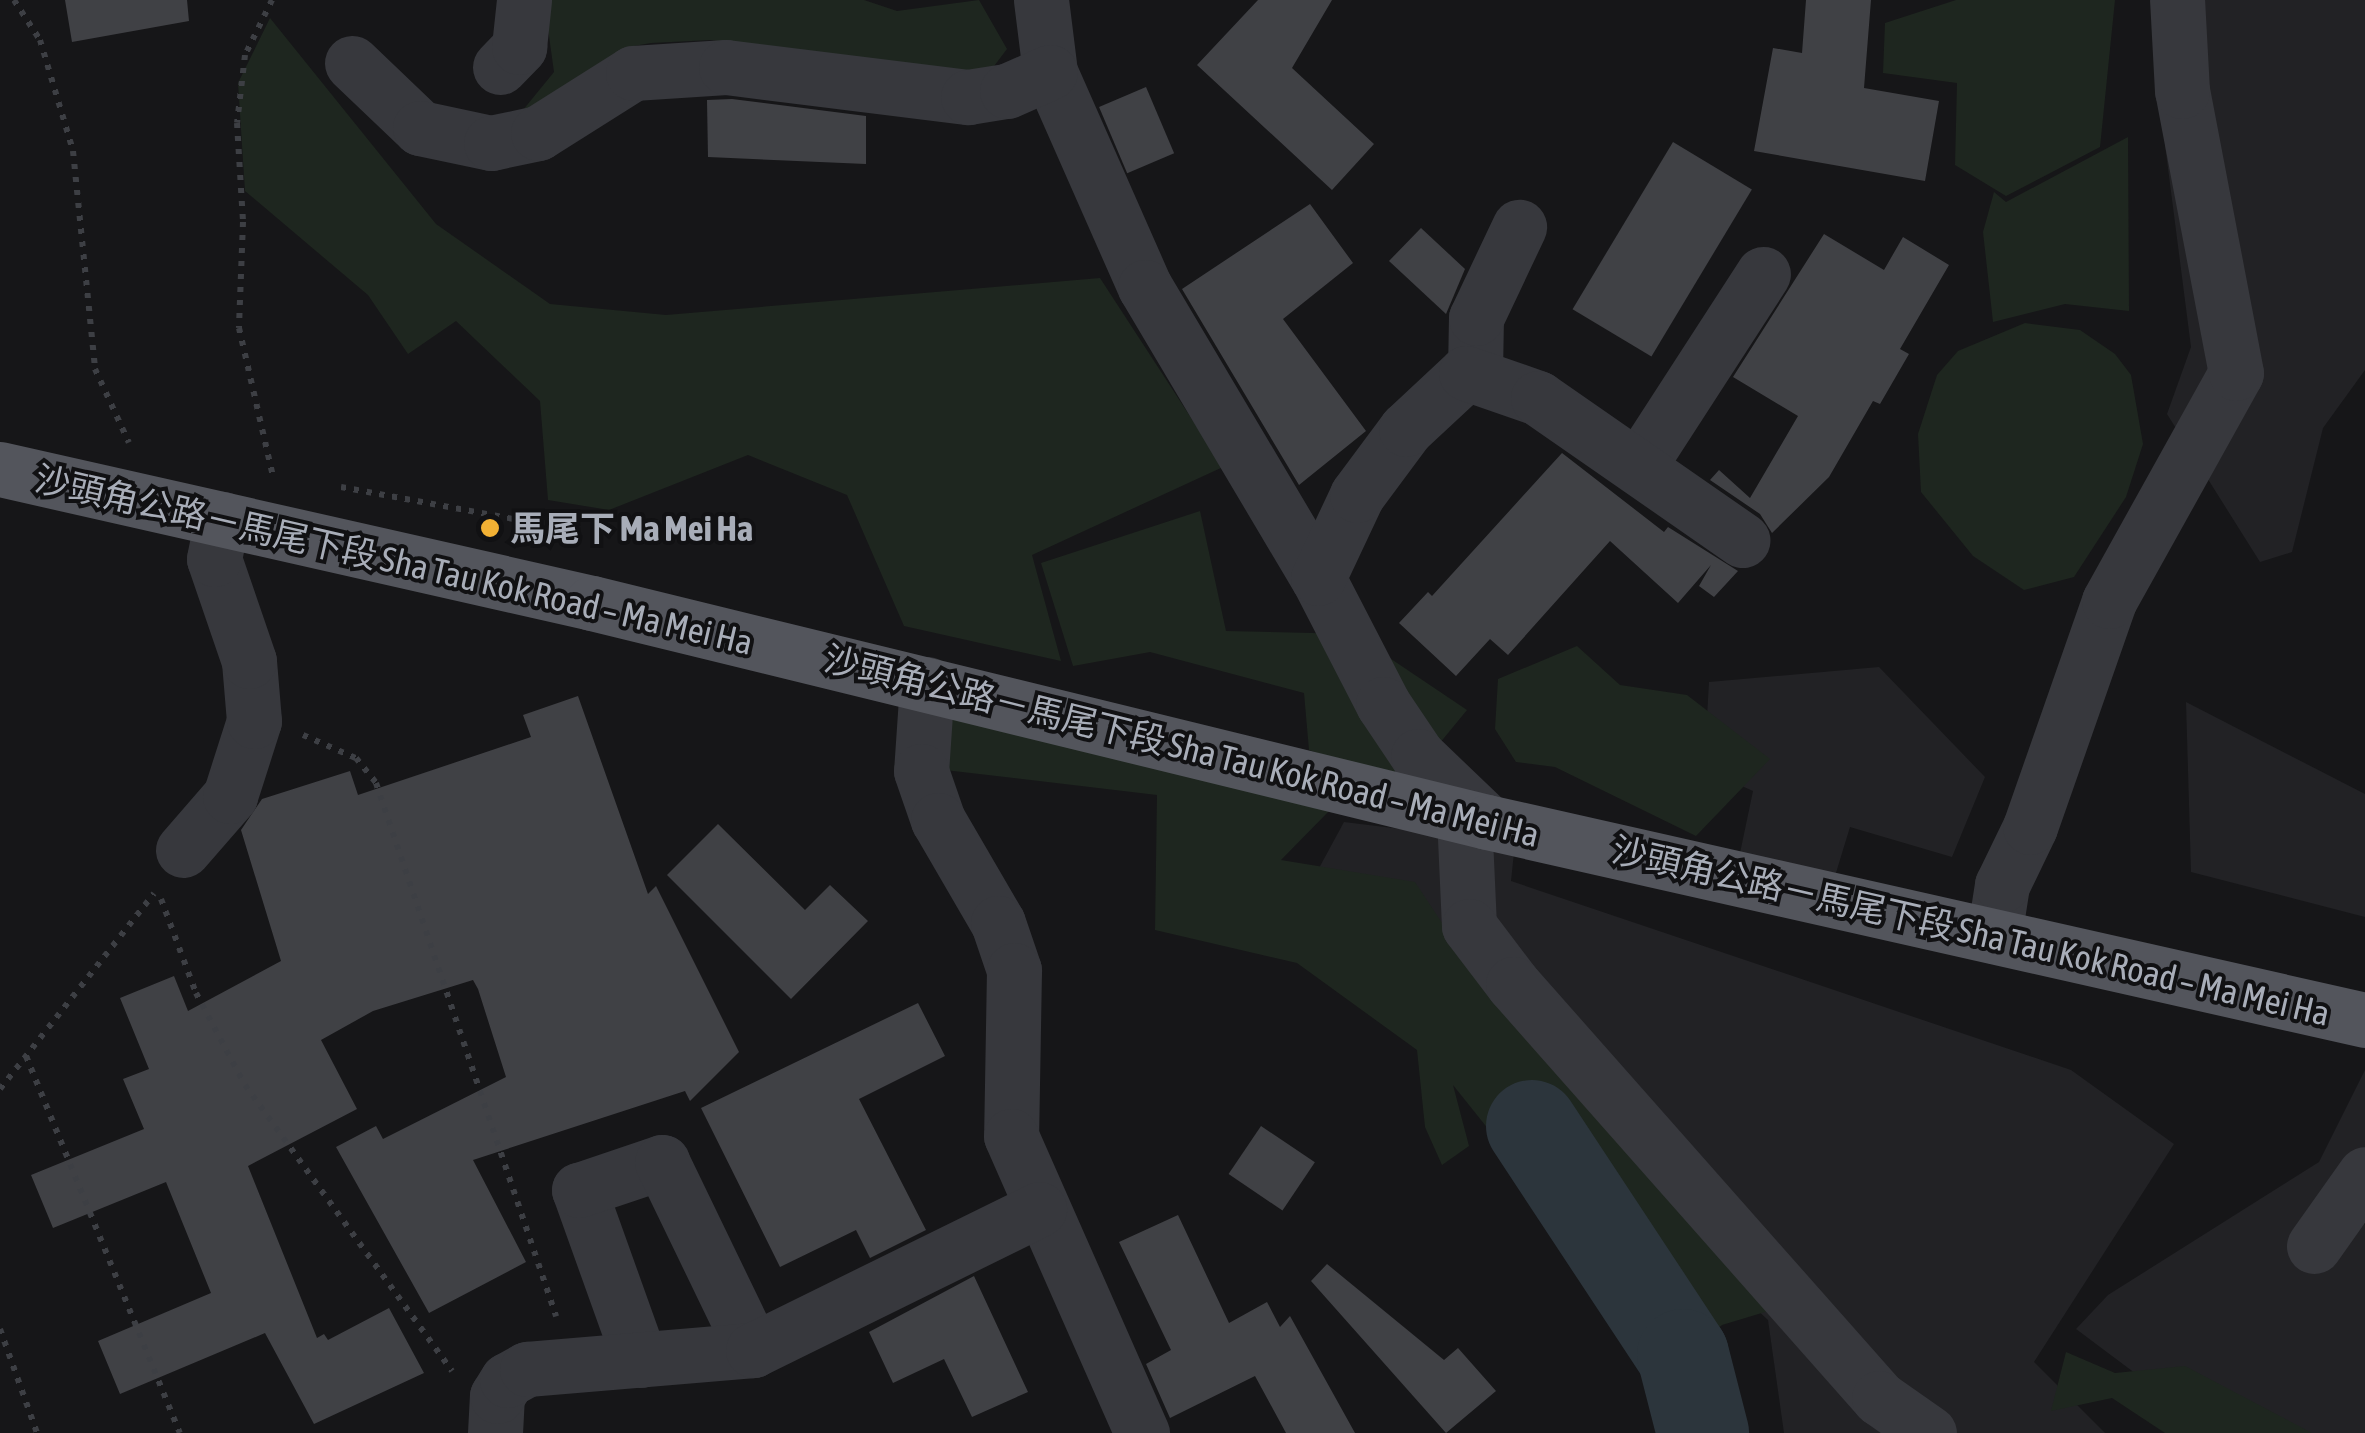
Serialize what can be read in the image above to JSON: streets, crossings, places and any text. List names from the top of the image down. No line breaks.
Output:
{"streets":{"main road":["沙頭角公路－馬尾下段 Sha Tau Kok Road – Ma Mei Ha"]},"places":["馬尾下 Ma Mei Ha"]}
